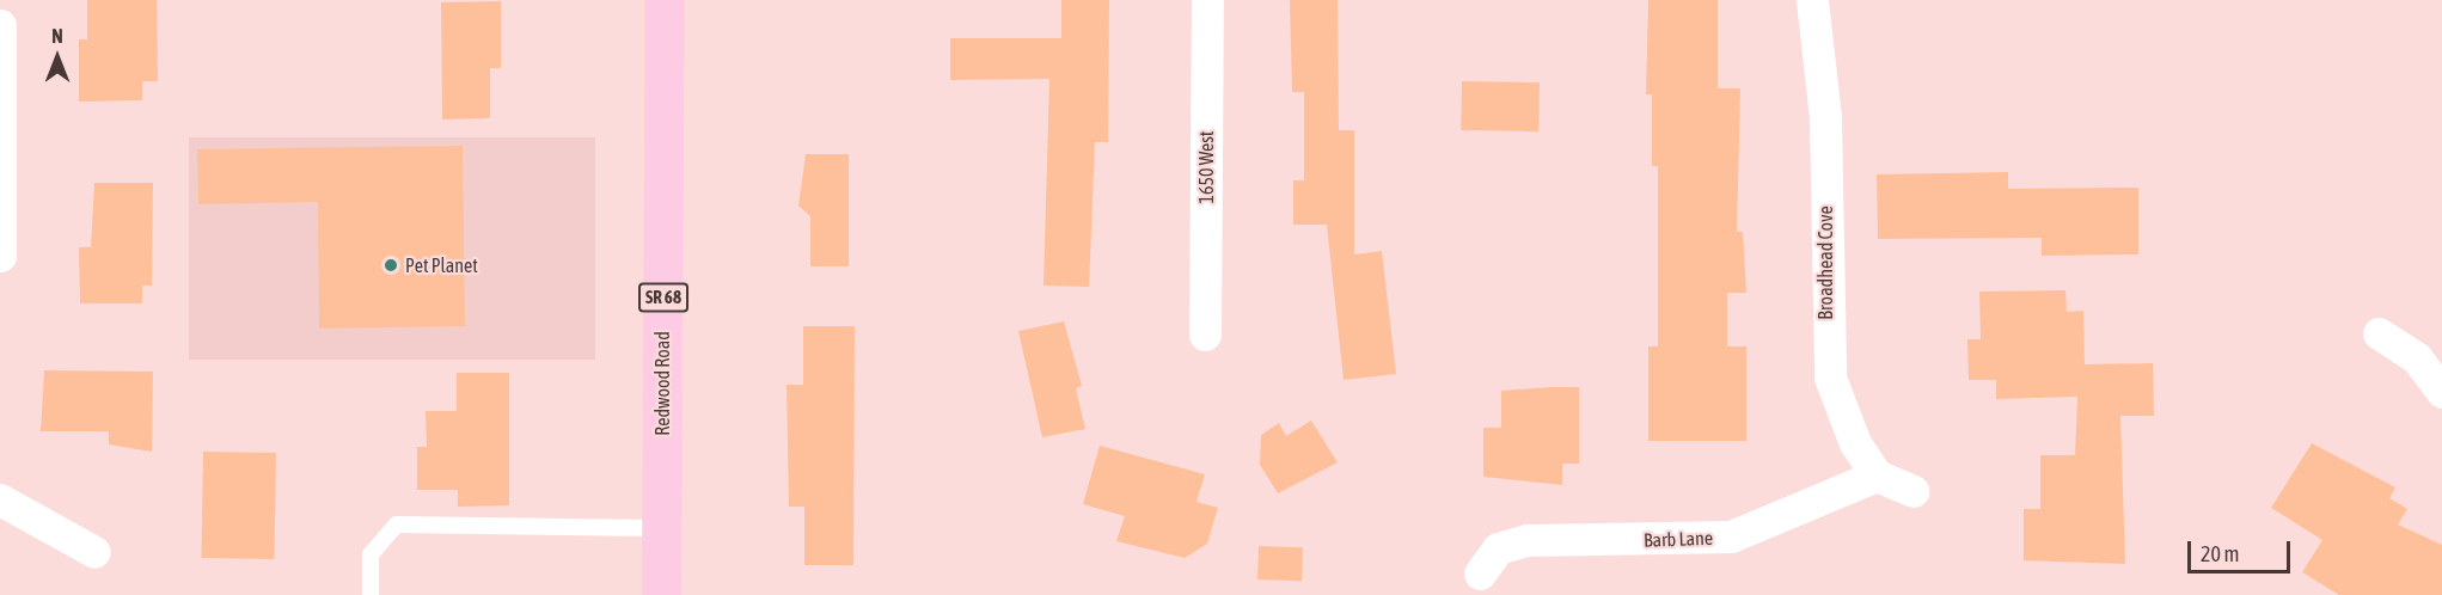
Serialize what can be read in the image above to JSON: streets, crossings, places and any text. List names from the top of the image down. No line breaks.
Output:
{"streets":{"main road":["SR 68","Redwood Road"],"street":["1650 West","Broadhead Cove","Barb Lane"]},"crossings":[["Broadhead Cove","Barb Lane"]],"places":["Pet Planet"],"scale_bar":"20 m","north":"top"}
